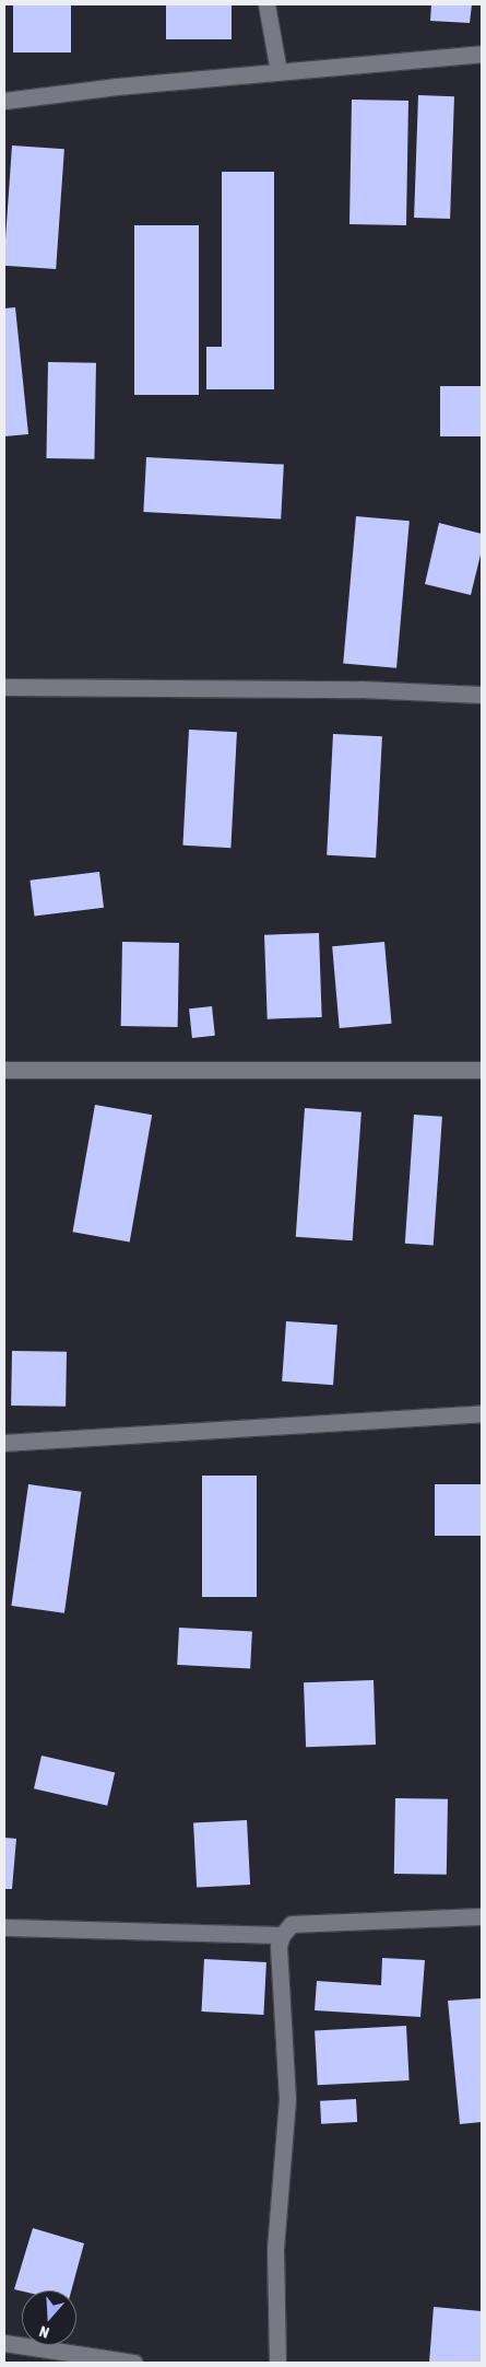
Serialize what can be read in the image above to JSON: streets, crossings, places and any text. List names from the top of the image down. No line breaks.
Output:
{"north":"bottom"}
